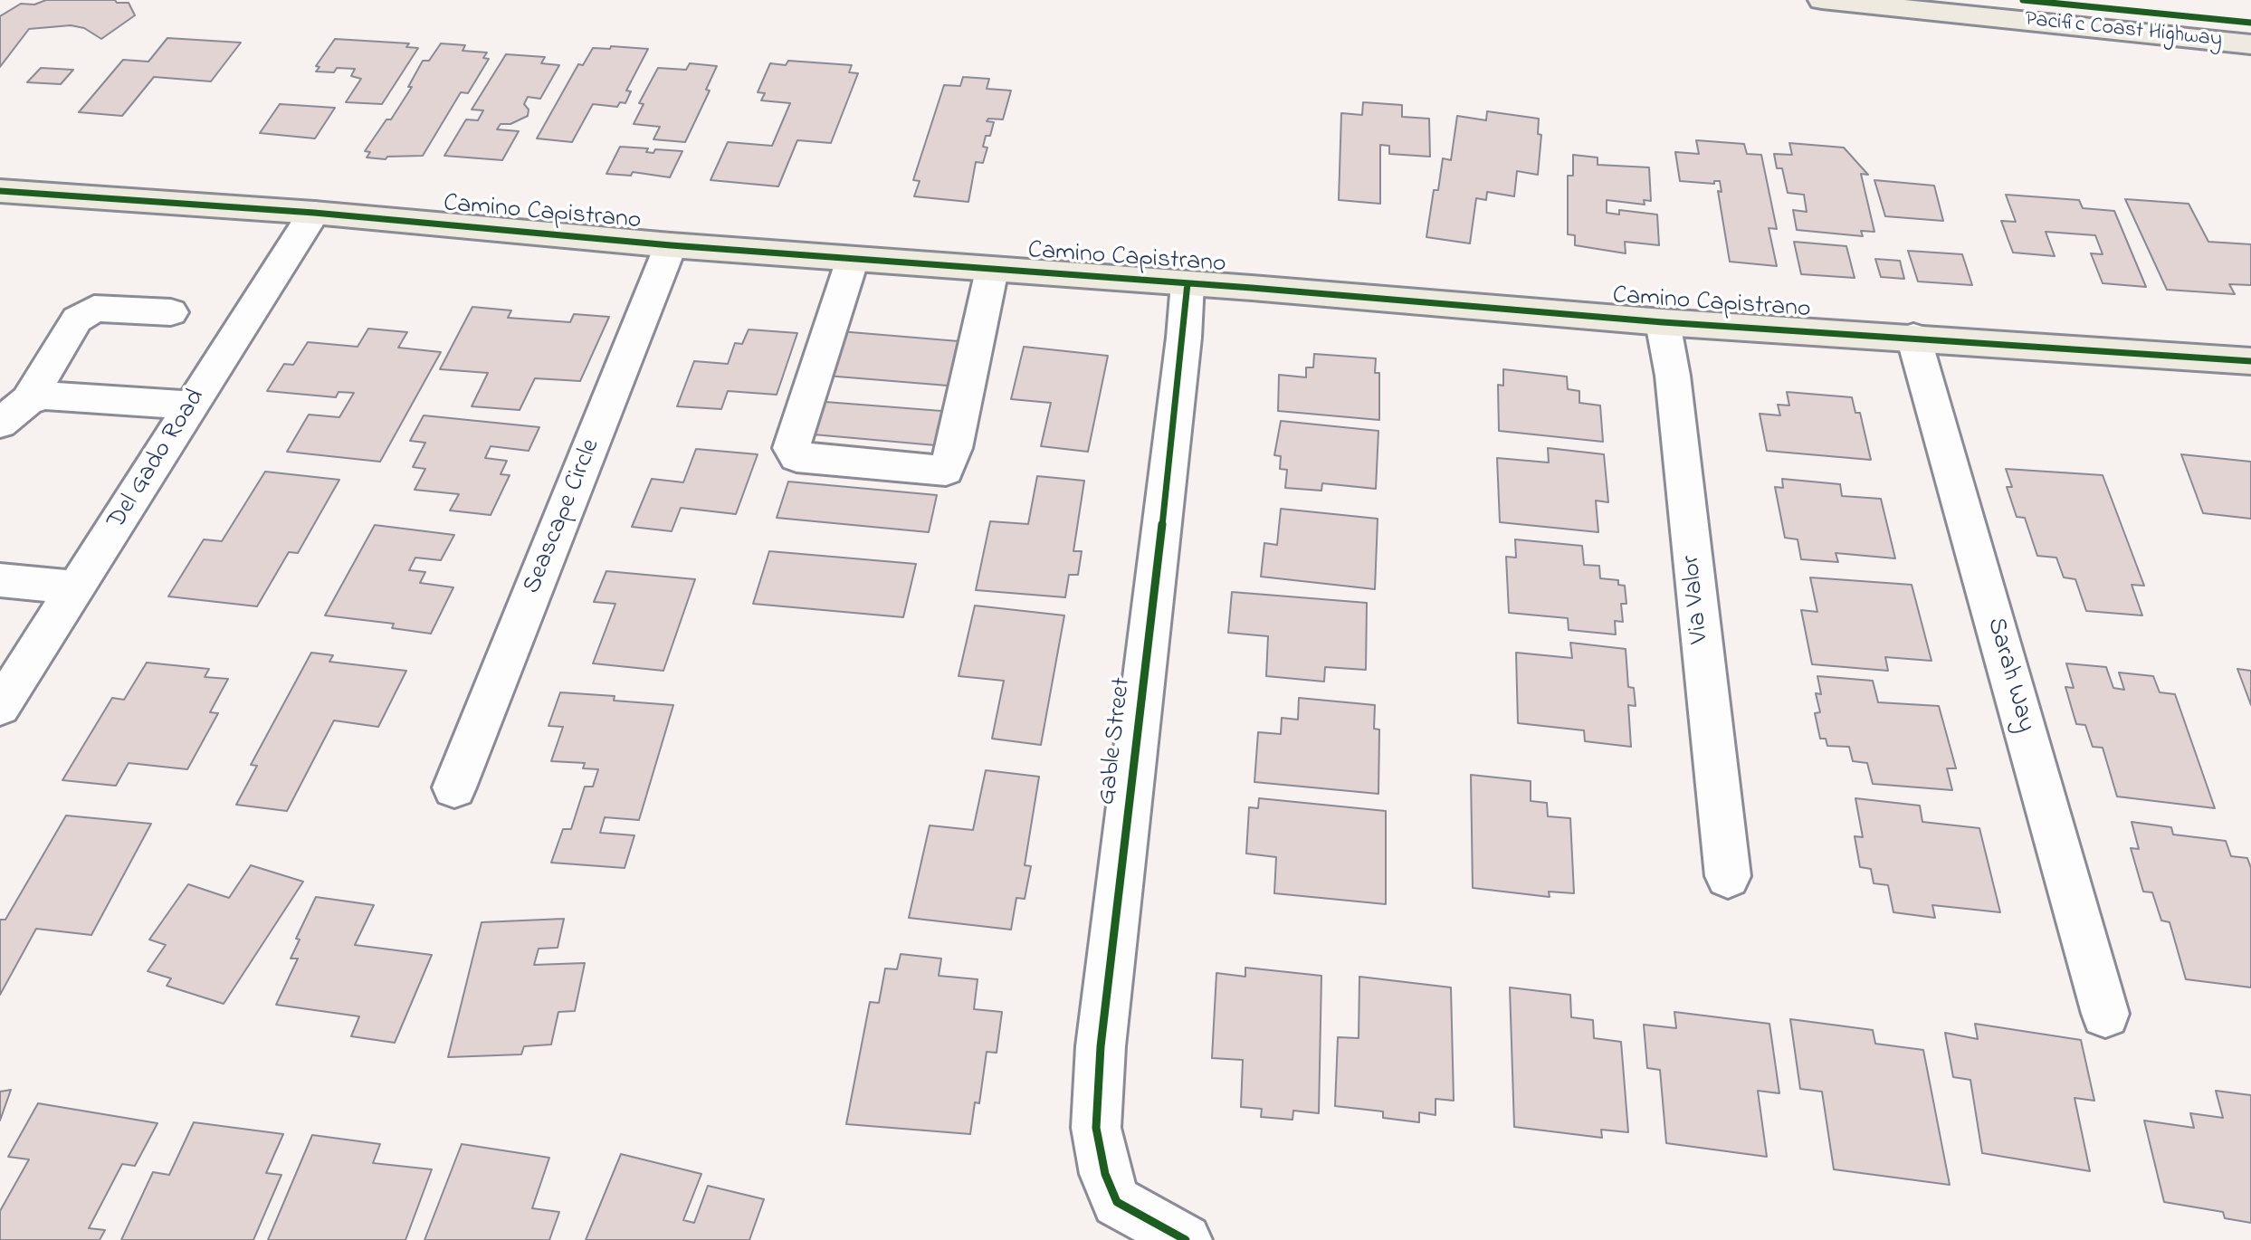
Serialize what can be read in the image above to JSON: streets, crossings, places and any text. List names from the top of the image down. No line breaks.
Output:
{"streets":{"main road":["Pacific Coast Highway","Camino Capistrano"],"street":["Del Gado Road","Seascape Circle","Via Valor","Sarah Way","Gable Street"]},"crossings":[["Camino Capistrano","Del Gado Road"],["Camino Capistrano","Seascape Circle"],["Camino Capistrano","Via Valor"],["Camino Capistrano","Sarah Way"],["Camino Capistrano","Gable Street"]]}
